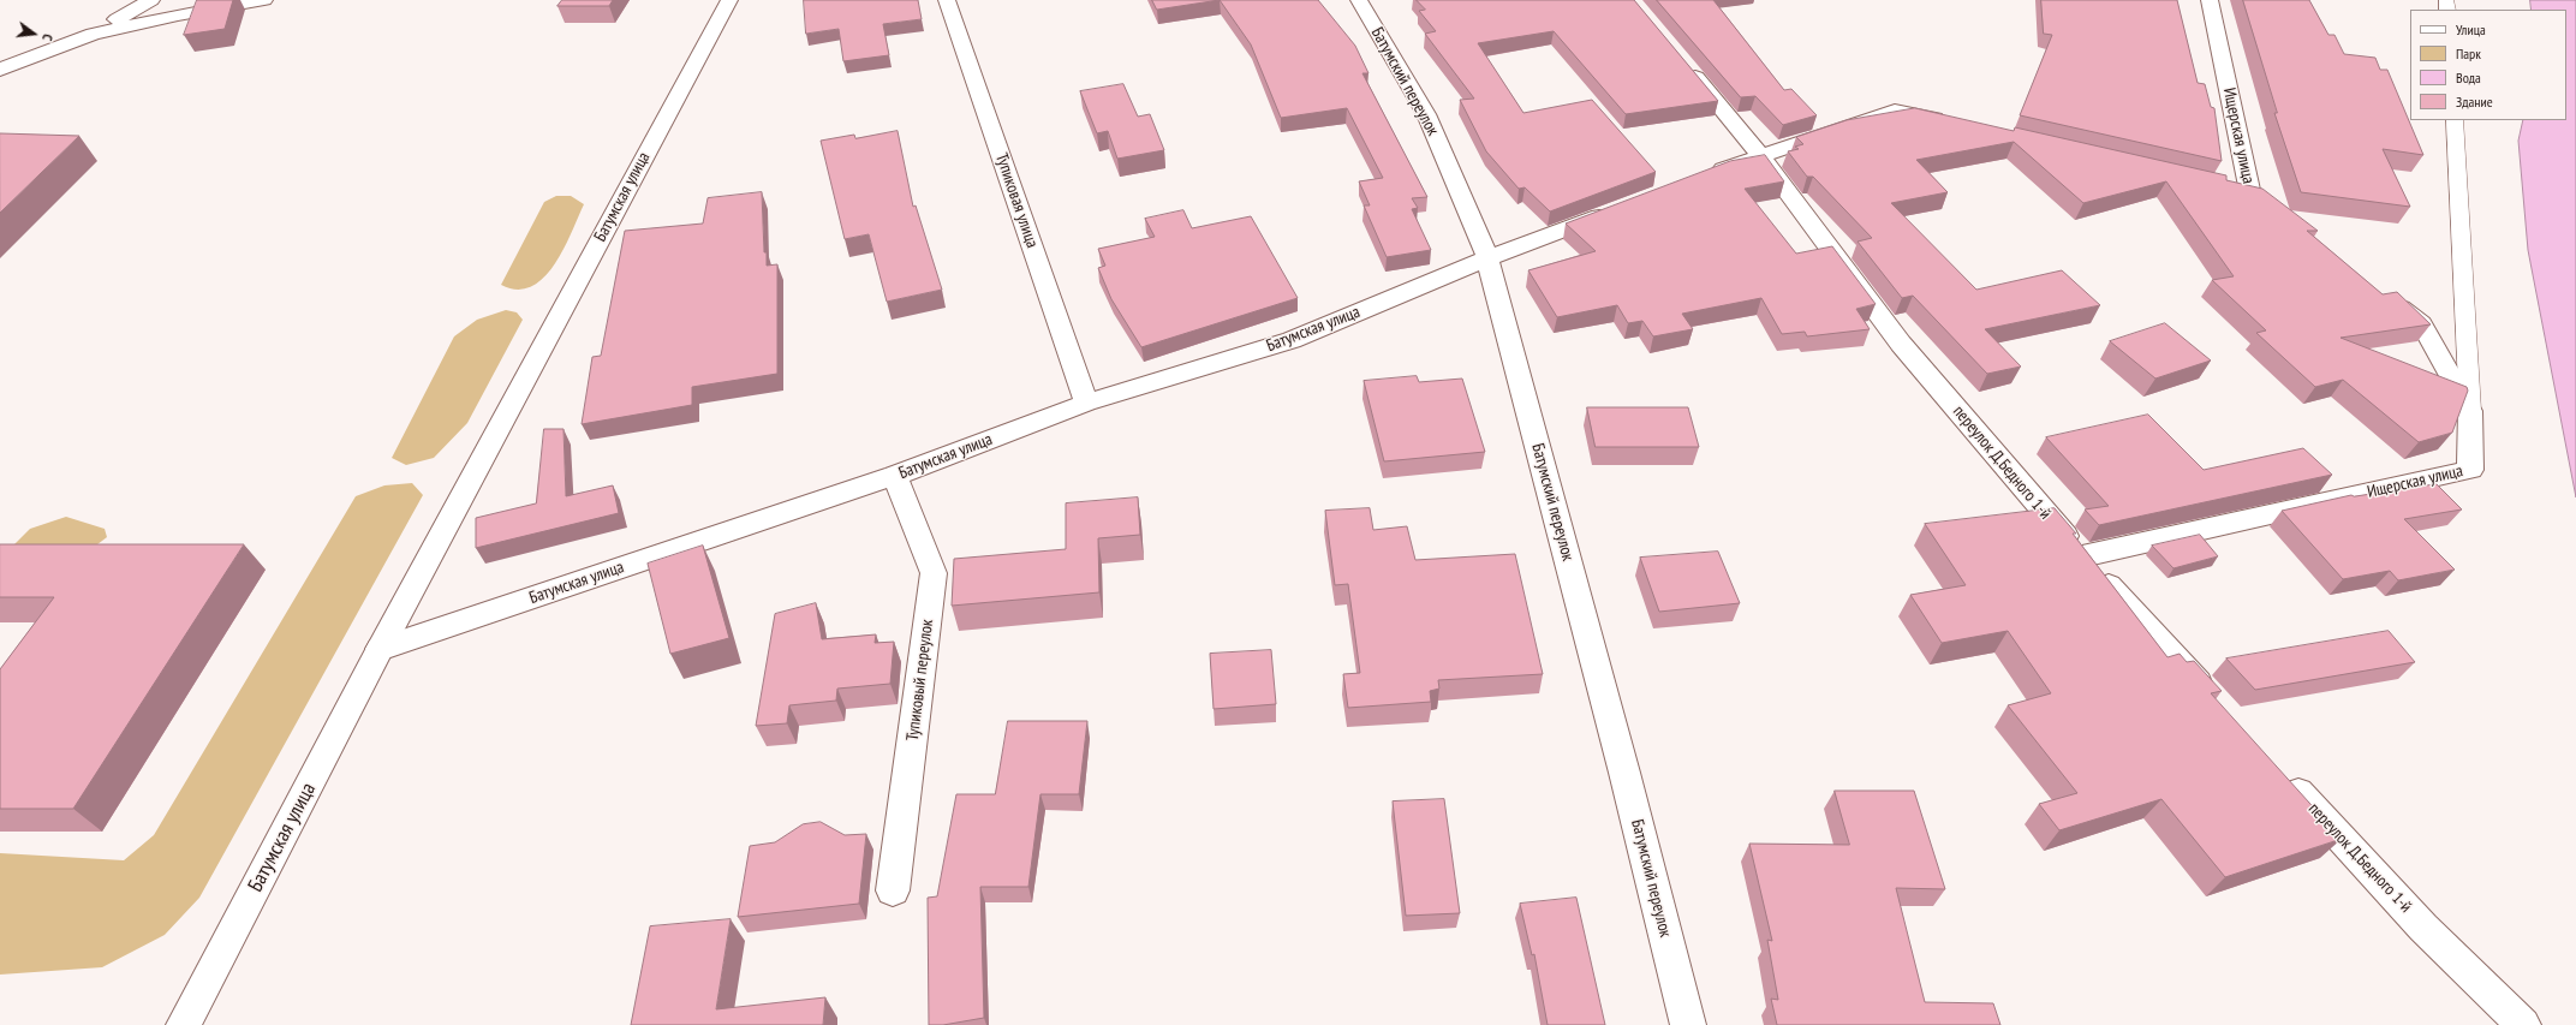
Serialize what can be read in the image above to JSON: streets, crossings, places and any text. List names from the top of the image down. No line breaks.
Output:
{"streets":{"street":["Батумский переулок","Ищерская улица","Батумская улица","Тупиковая улица","переулок Д.Бедного 1-й","Тупиковый переулок"]},"crossings":[["Батумский переулок","Батумская улица"],["Ищерская улица","переулок Д.Бедного 1-й"],["Батумская улица","Тупиковая улица"],["Батумская улица","Тупиковый переулок"]],"legend":["Улица","Парк","Вода","Здание"],"north":"right"}
